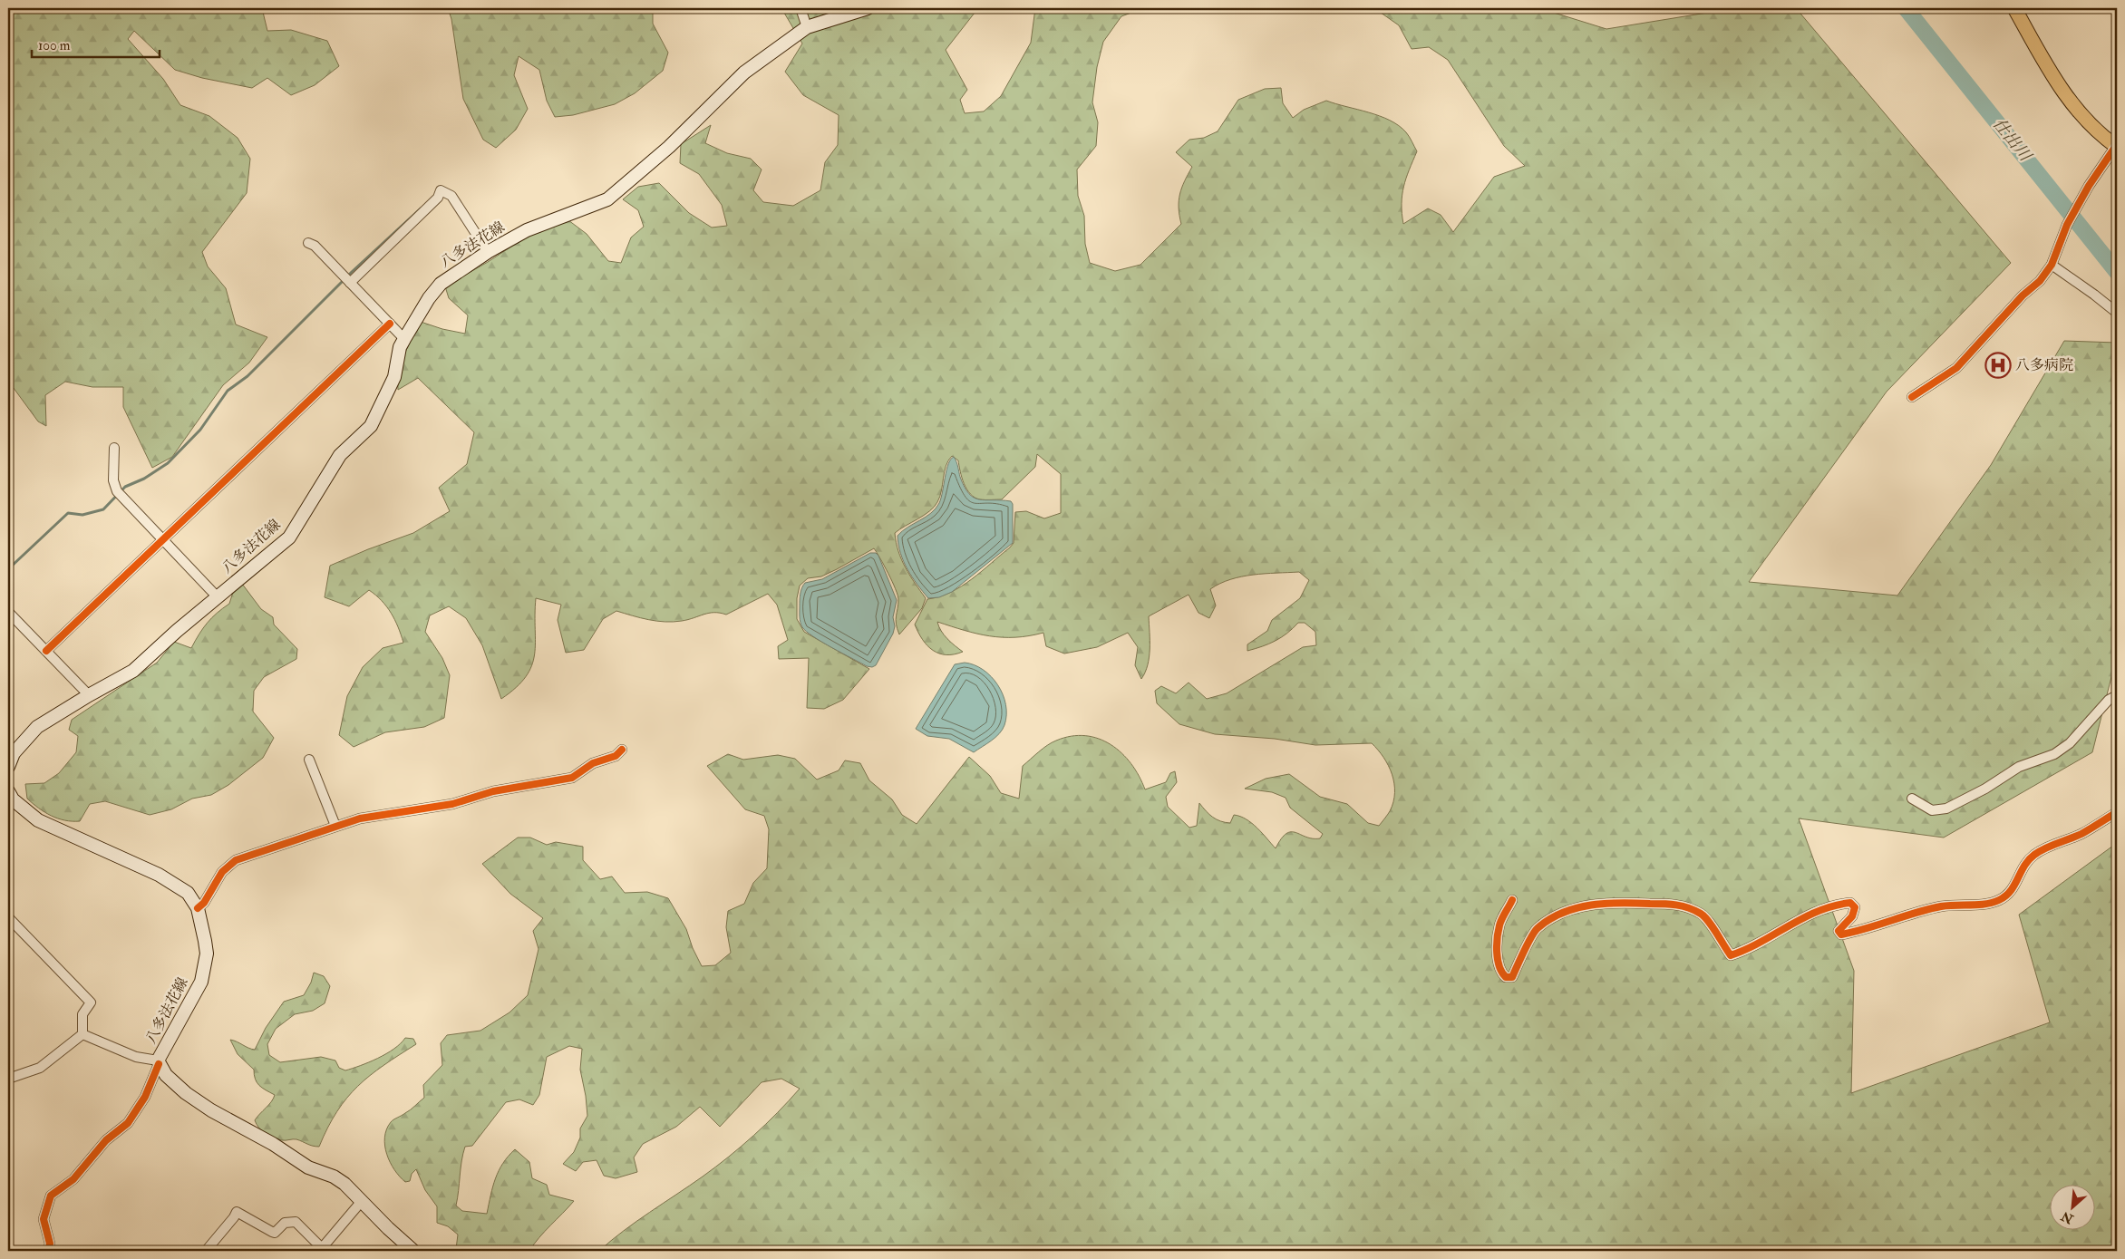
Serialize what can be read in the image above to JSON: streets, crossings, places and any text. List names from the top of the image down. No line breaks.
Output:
{"streets":{"main road":["八多法花線"]},"water":["仕出川"],"places":{"hospital":["八多病院"]},"scale_bar":"100 m","north":"bottom left"}
